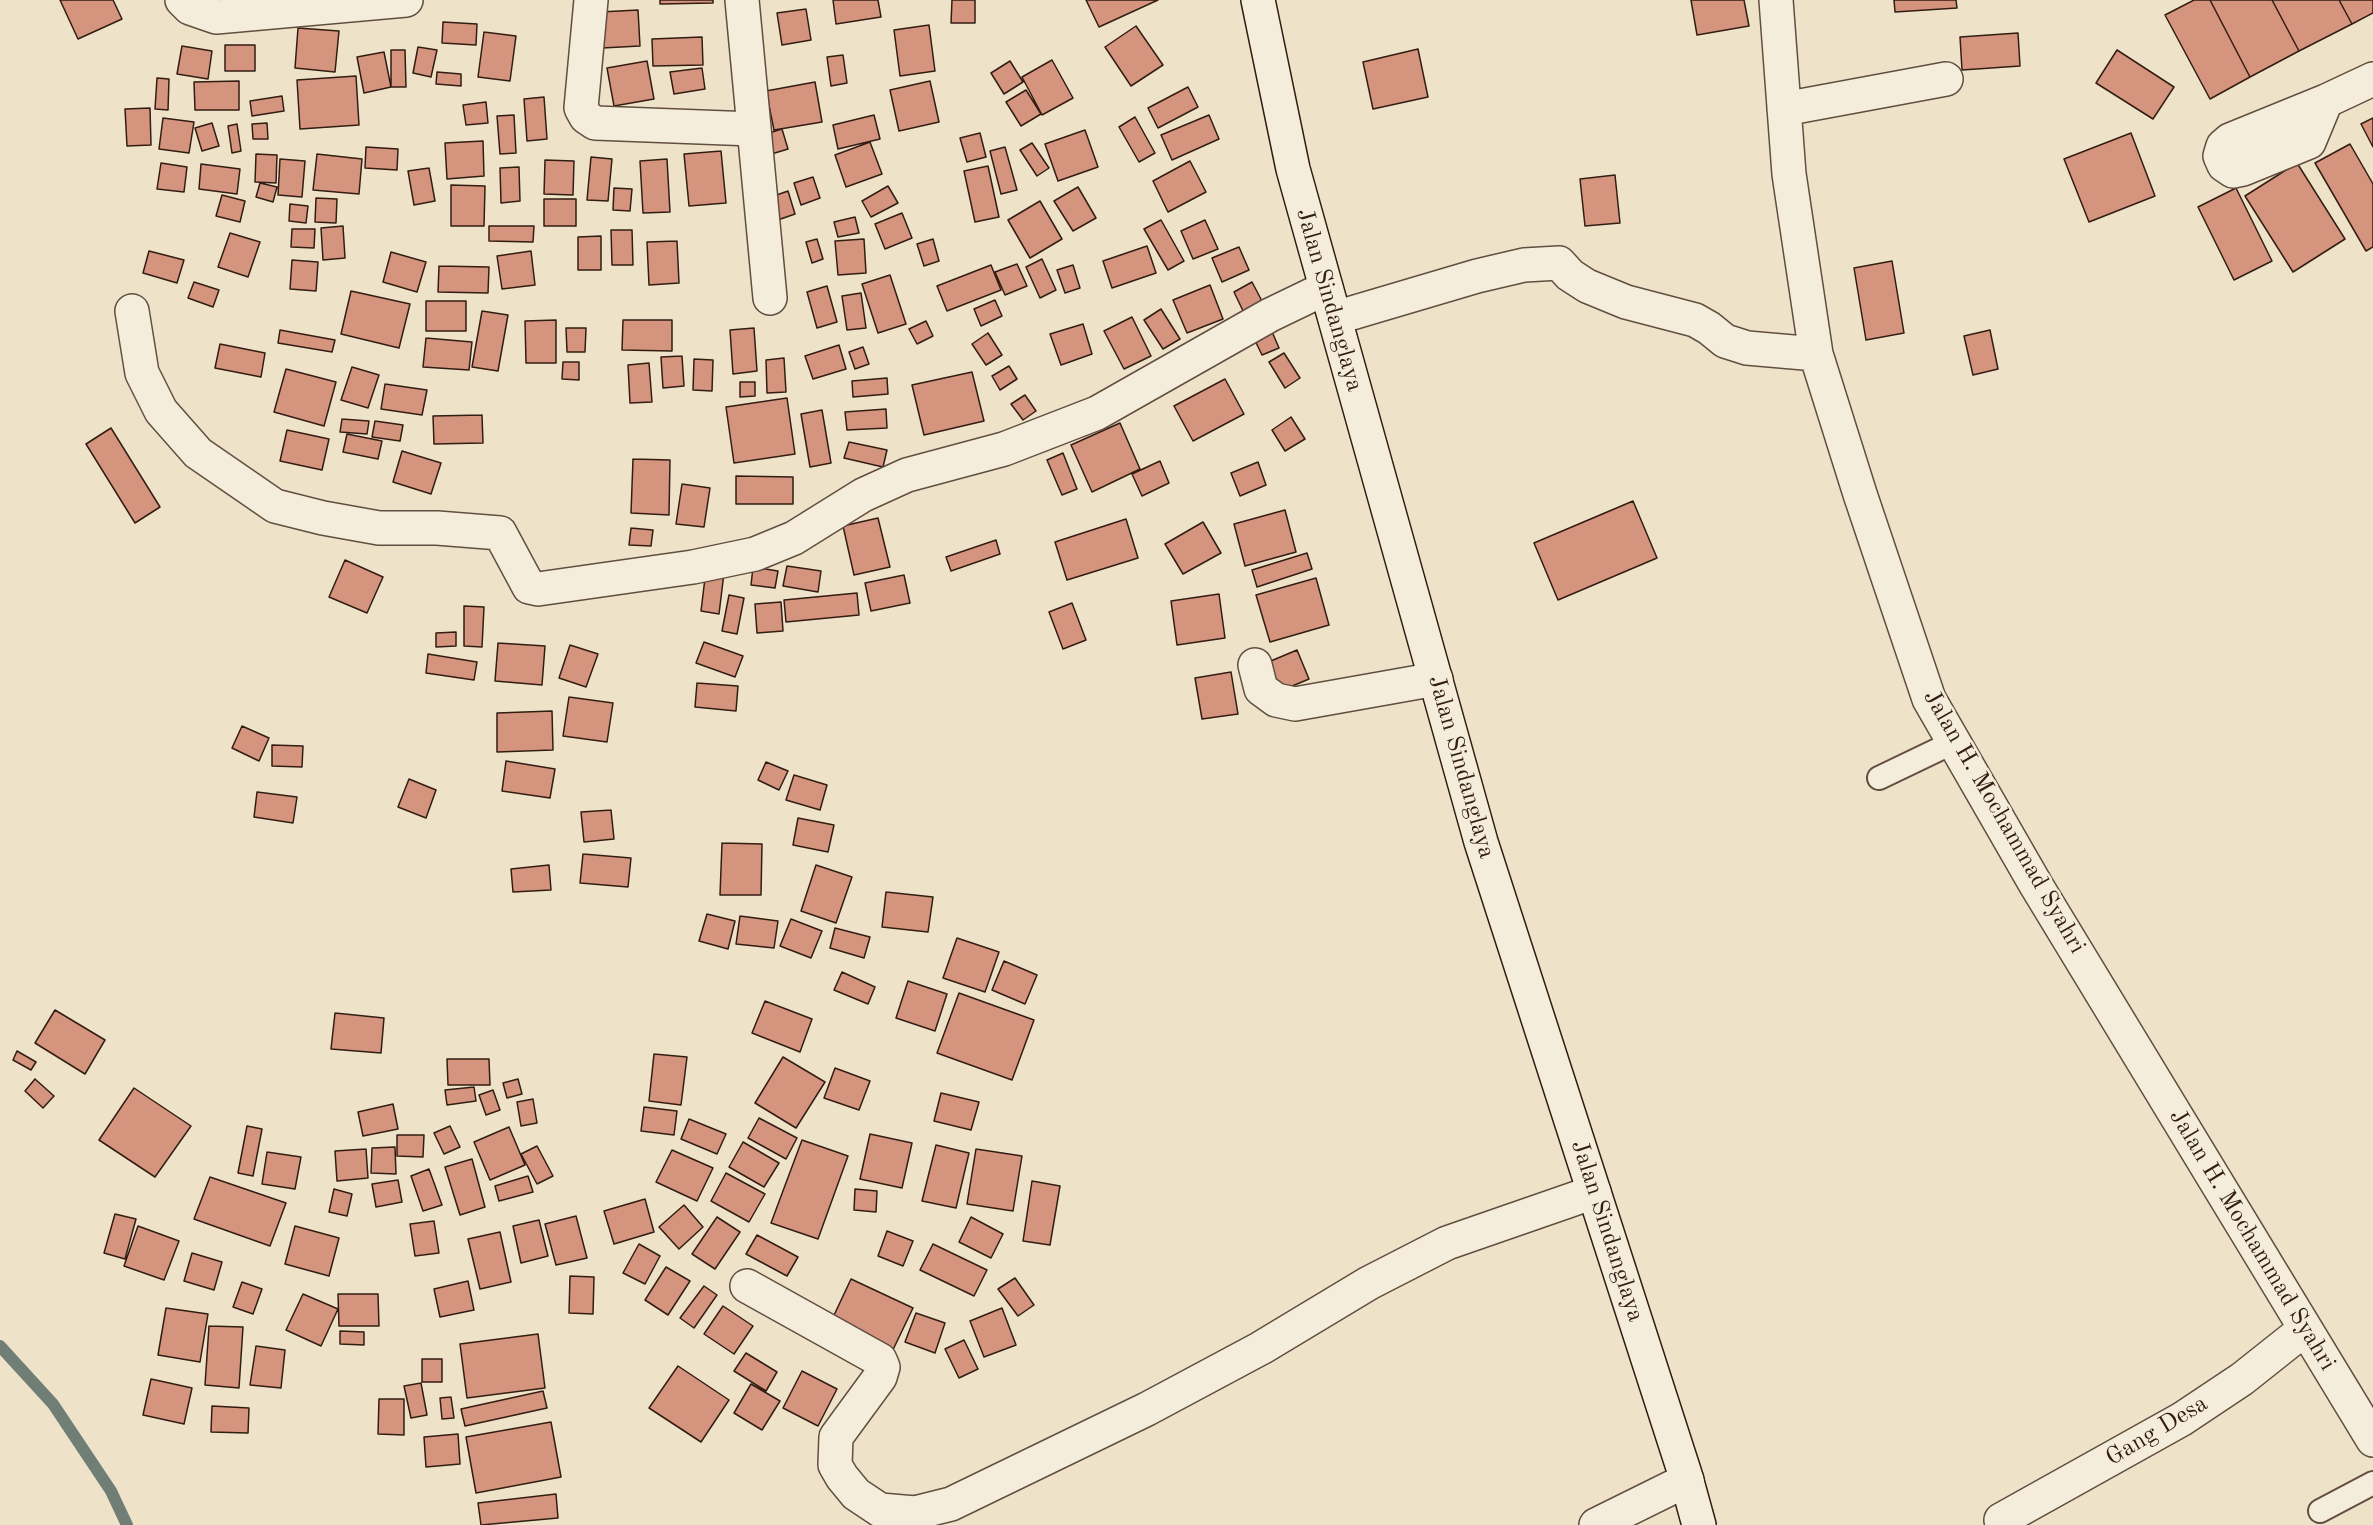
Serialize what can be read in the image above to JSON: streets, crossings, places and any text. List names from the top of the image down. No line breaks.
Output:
{"streets":{"street":["Jalan Sindanglaya","Jalan H. Mochammad Syahri","Gang Desa"]},"crossings":[["Jalan H. Mochammad Syahri","Gang Desa"]]}
